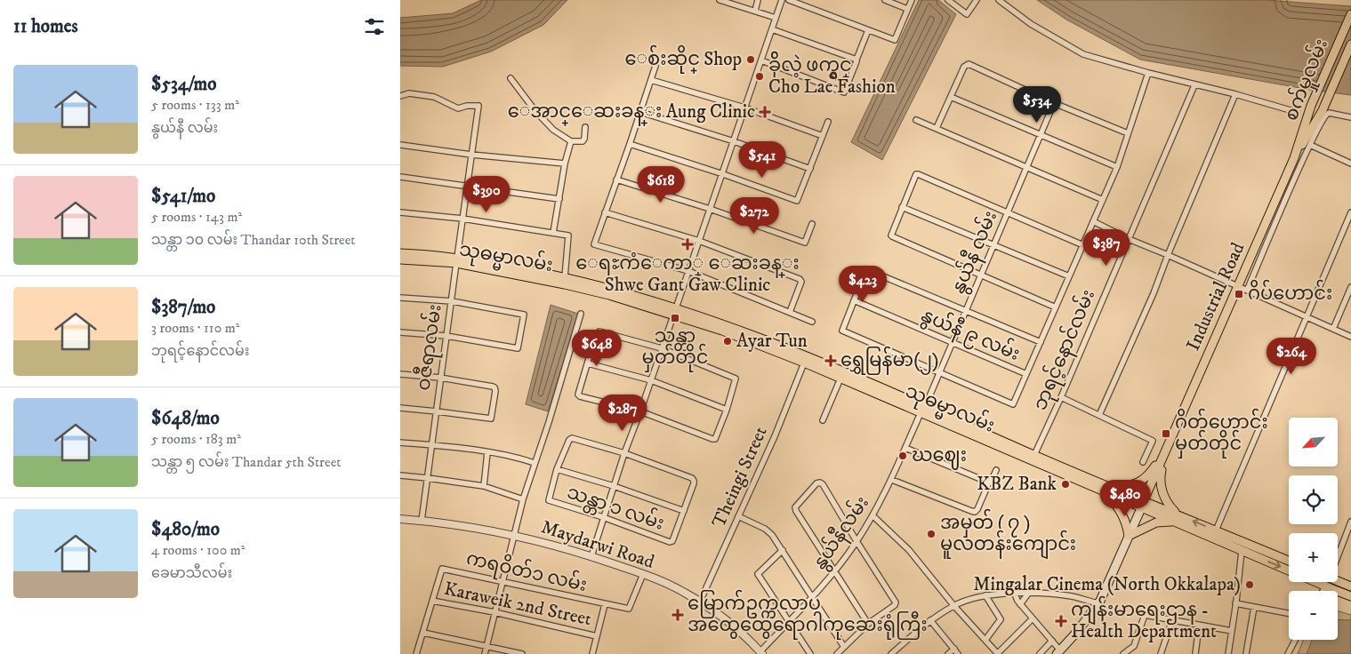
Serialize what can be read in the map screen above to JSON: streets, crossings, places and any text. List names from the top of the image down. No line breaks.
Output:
{"streets":{"main road":["စက်မှုလမ်း","သုဓမ္မာလမ်း","Industrial Road"],"street":["နွယ်နီ လမ်း","နွယ်နီ ၉ လမ်း","ဝဇီရာလမ်း","ဘုရင့်နောင်လမ်း","Theingi Street","သန္တာ ၁ လမ်း","နွယ်နီလမ်း","Maydarwi Road","ကရဝိတ်၁ လမ်း","Karaweik 2nd Street"]},"crossings":[["စက်မှုလမ်း","Industrial Road"],["နွယ်နီ လမ်း","သုဓမ္မာလမ်း"],["နွယ်နီ လမ်း","နွယ်နီ ၉ လမ်း"],["နွယ်နီ လမ်း","နွယ်နီလမ်း"],["သုဓမ္မာလမ်း","ဝဇီရာလမ်း"],["သုဓမ္မာလမ်း","ဘုရင့်နောင်လမ်း"],["သုဓမ္မာလမ်း","Theingi Street"],["သုဓမ္မာလမ်း","နွယ်နီလမ်း"],["ဝဇီရာလမ်း","Maydarwi Road"],["Theingi Street","Maydarwi Road"],["နွယ်နီလမ်း","Maydarwi Road"],["Maydarwi Road","ကရဝိတ်၁ လမ်း"],["ကရဝိတ်၁ လမ်း","Karaweik 2nd Street"]],"places":{"other":["ေစ်းဆိုင္ Shop","ခ်ိုလဲ့ ဖက္ရွင္ Cho Lae Fashion","Ayar Tun","ဃဈေး","KBZ Bank","အမှတ် ( ၇ ) မူလတန်းကျောင်း","Mingalar Cinema (North Okkalapa)"],"health":["ေအာင္ေဆးခန္း Aung Clinic","ေရႊကံေကာ္ ေဆးခန္း Shwe Gant Gaw Clinic","ရွှေမြန်မာ(၂)","မြောက်ဥက္ကလာပ အထွေထွေရောဂါကုဆေးရုံကြီး","ကျန်းမာရေးဌာန - Health Department"],"transit":["ဂိပ်ဟောင်း","သန္တာ မှတ်တိုင်","ဂိတ်ဟောင်း မှတ်တိုင်"]},"north":"bottom left","page":{"heading":"11 homes","list":[{"name":"$534/mo","note":"5 rooms · 133 m² · နွယ်နီ လမ်း"},{"name":"$541/mo","note":"5 rooms · 143 m² · သန္တာ ၁၀ လမ်း Thandar 10th Street"},{"name":"$387/mo","note":"3 rooms · 110 m² · ဘုရင့်နောင်လမ်း"},{"name":"$648/mo","note":"5 rooms · 183 m² · သန္တာ ၅ လမ်း Thandar 5th Street"},{"name":"$480/mo","note":"4 rooms · 100 m² · ခေမာသီလမ်း"}],"price":["$534","$541","$618","$390","$272","$387","$423","$648","$264","$287","$480"],"map_buttons":["+","−"]}}
